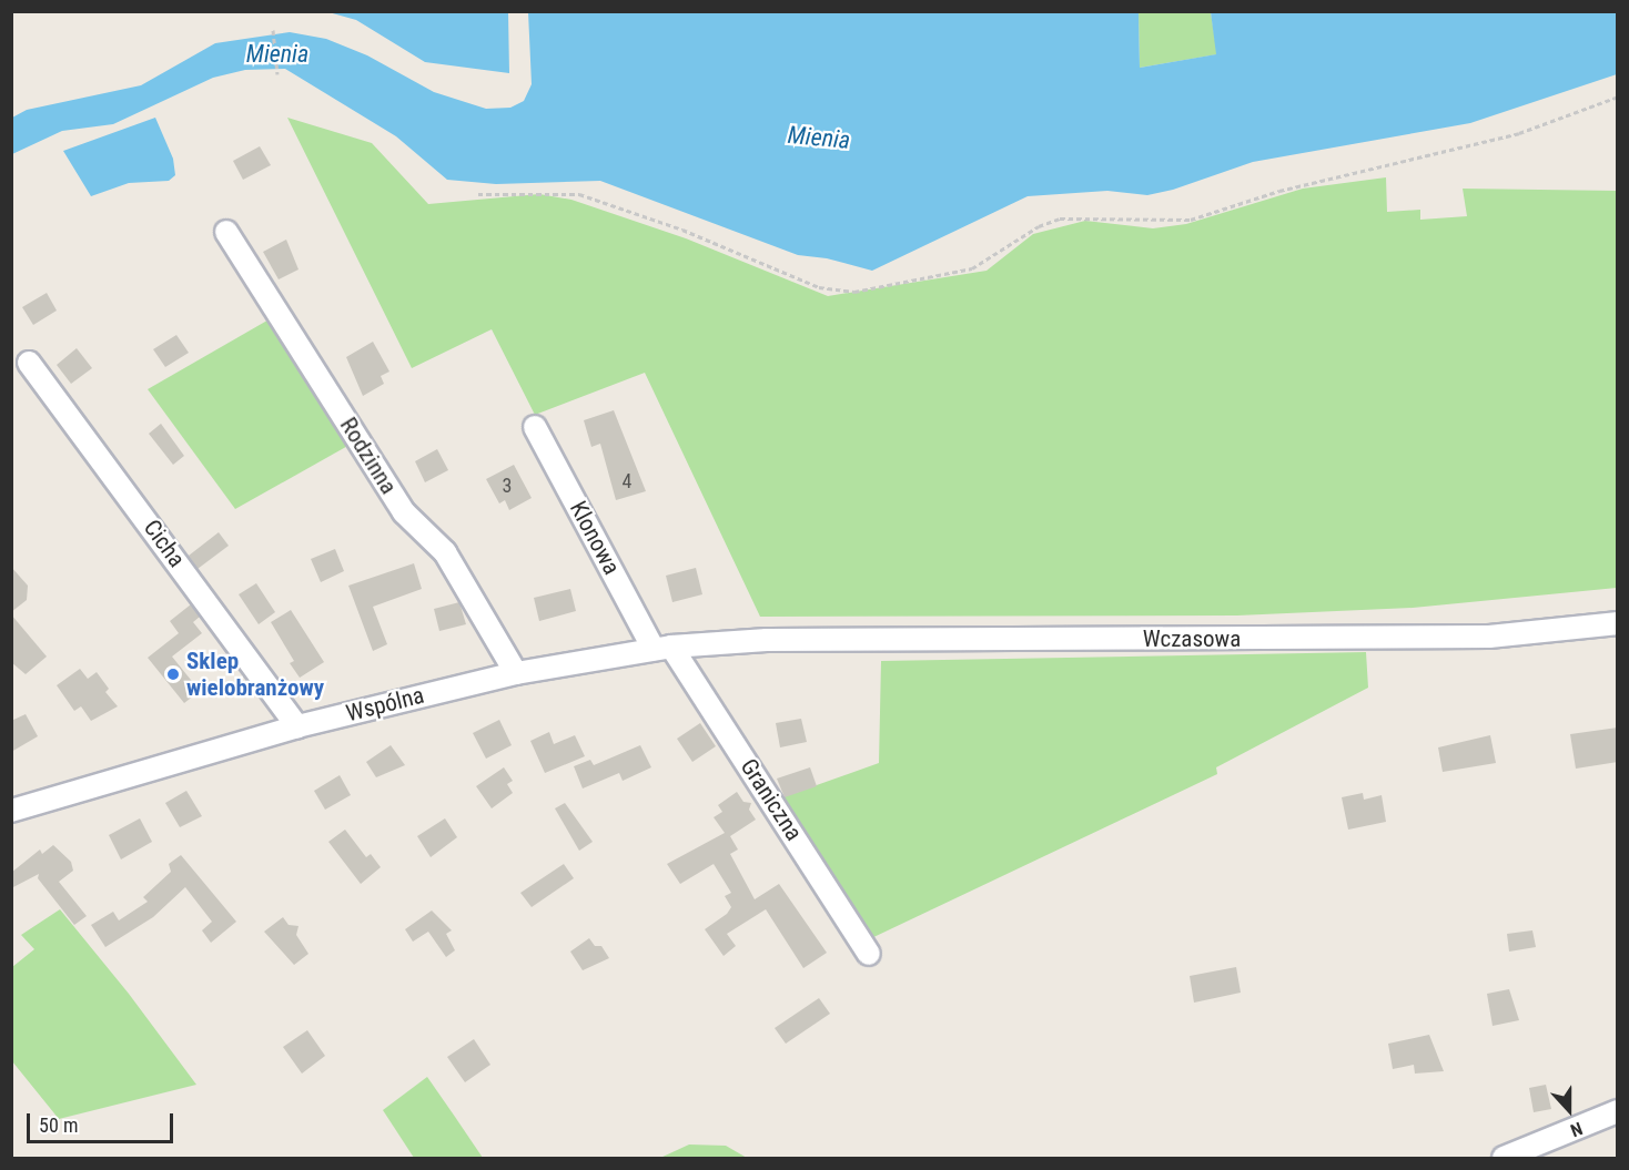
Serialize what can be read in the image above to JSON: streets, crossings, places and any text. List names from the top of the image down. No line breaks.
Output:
{"streets":{"street":["Rodzinna","Klonowa","Cicha","Wczasowa","Wspólna","Graniczna"]},"crossings":[["Rodzinna","Wspólna"],["Klonowa","Wspólna"],["Klonowa","Graniczna"],["Cicha","Wspólna"],["Wczasowa","Wspólna"],["Wspólna","Graniczna"]],"water":["Mienia"],"places":["Sklep wielobranżowy"],"house_numbers":["4","3"],"scale_bar":"50 m","north":"bottom"}
